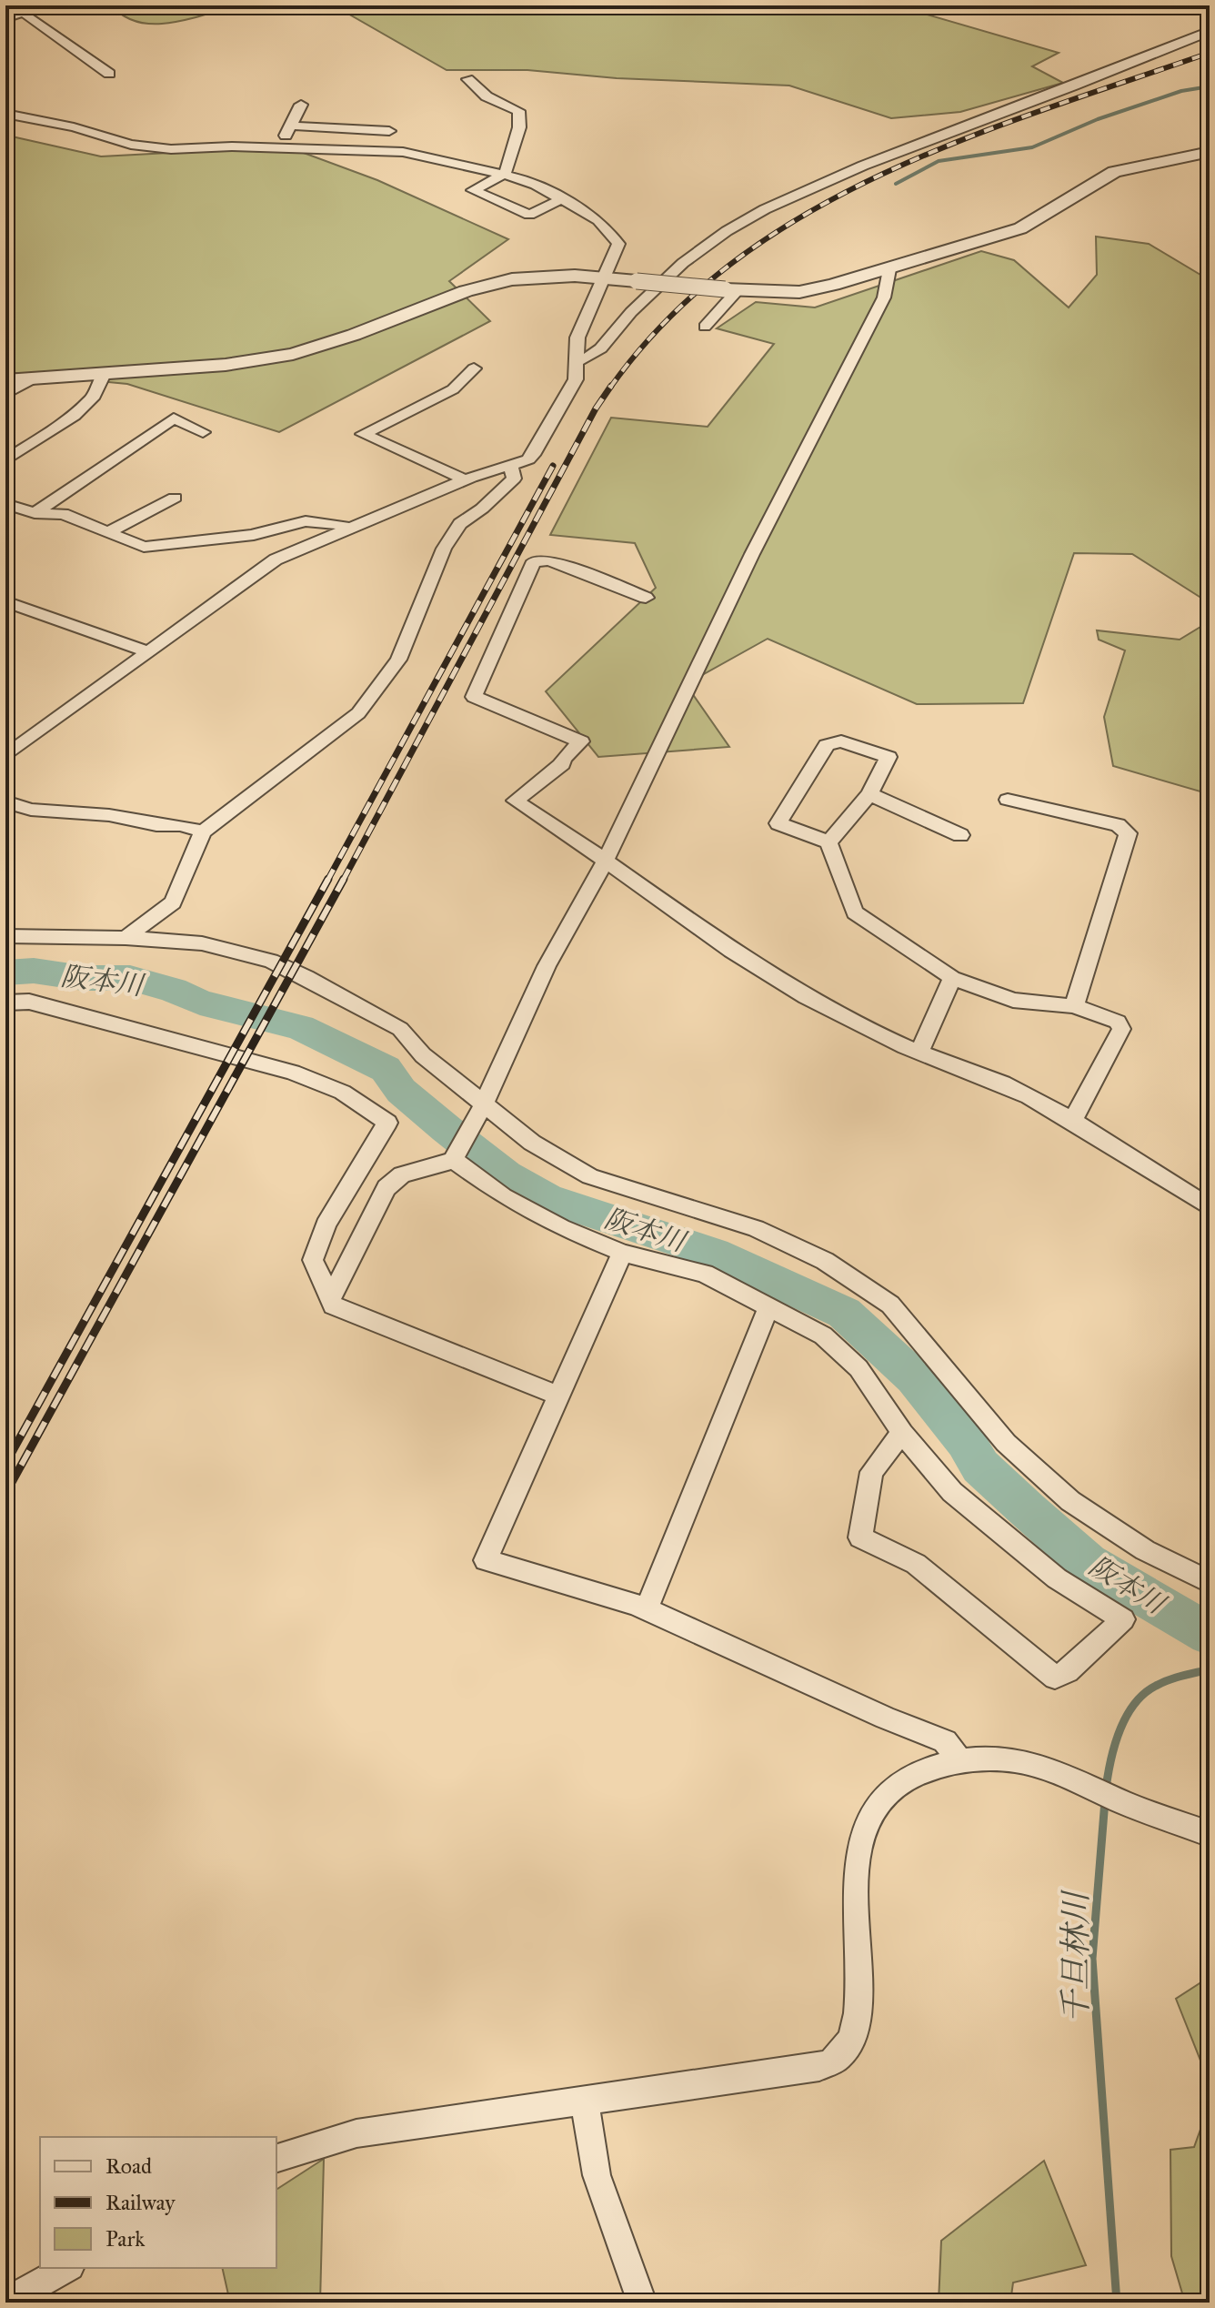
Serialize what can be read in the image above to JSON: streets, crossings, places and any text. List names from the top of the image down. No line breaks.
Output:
{"water":["阪本川","千旦林川"],"legend":["Road","Railway","Park"]}
